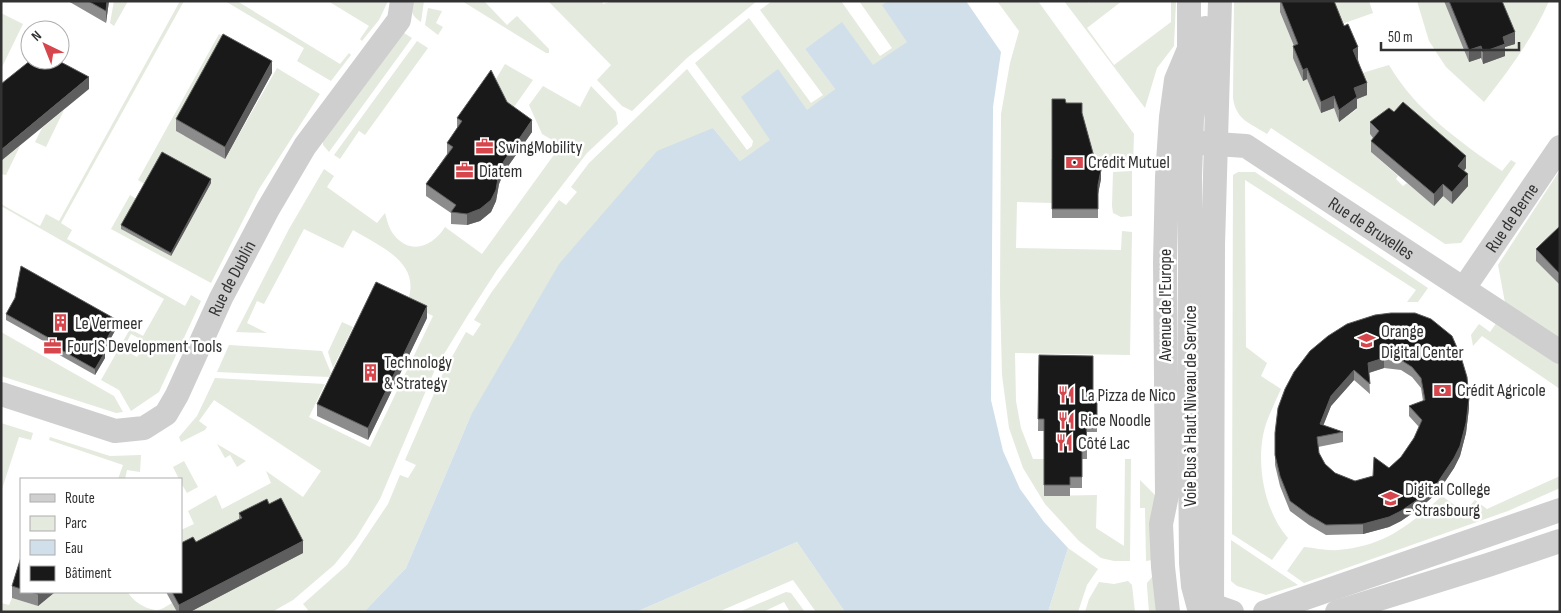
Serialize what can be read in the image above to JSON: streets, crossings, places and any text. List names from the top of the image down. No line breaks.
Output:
{"streets":{"street":["Rue de Berne","Rue de Bruxelles","Rue de Dublin","Avenue de l'Europe","Voie Bus à Haut Niveau de Service"]},"crossings":[["Rue de Berne","Rue de Bruxelles"],["Rue de Bruxelles","Avenue de l'Europe"],["Avenue de l'Europe","Voie Bus à Haut Niveau de Service"]],"places":{"office":["SwingMobility","Diatem","FourJS Development Tools"],"bank":["Crédit Mutuel","Crédit Agricole"],"building":["Le Vermeer","Technology & Strategy"],"school or university":["Orange Digital Center","Digital College - Strasbourg"],"restaurant":["La Pizza de Nico","Rice Noodle","Côté Lac"]},"legend":["Route","Parc","Eau","Bâtiment"],"scale_bar":"50 m","north":"top left"}
